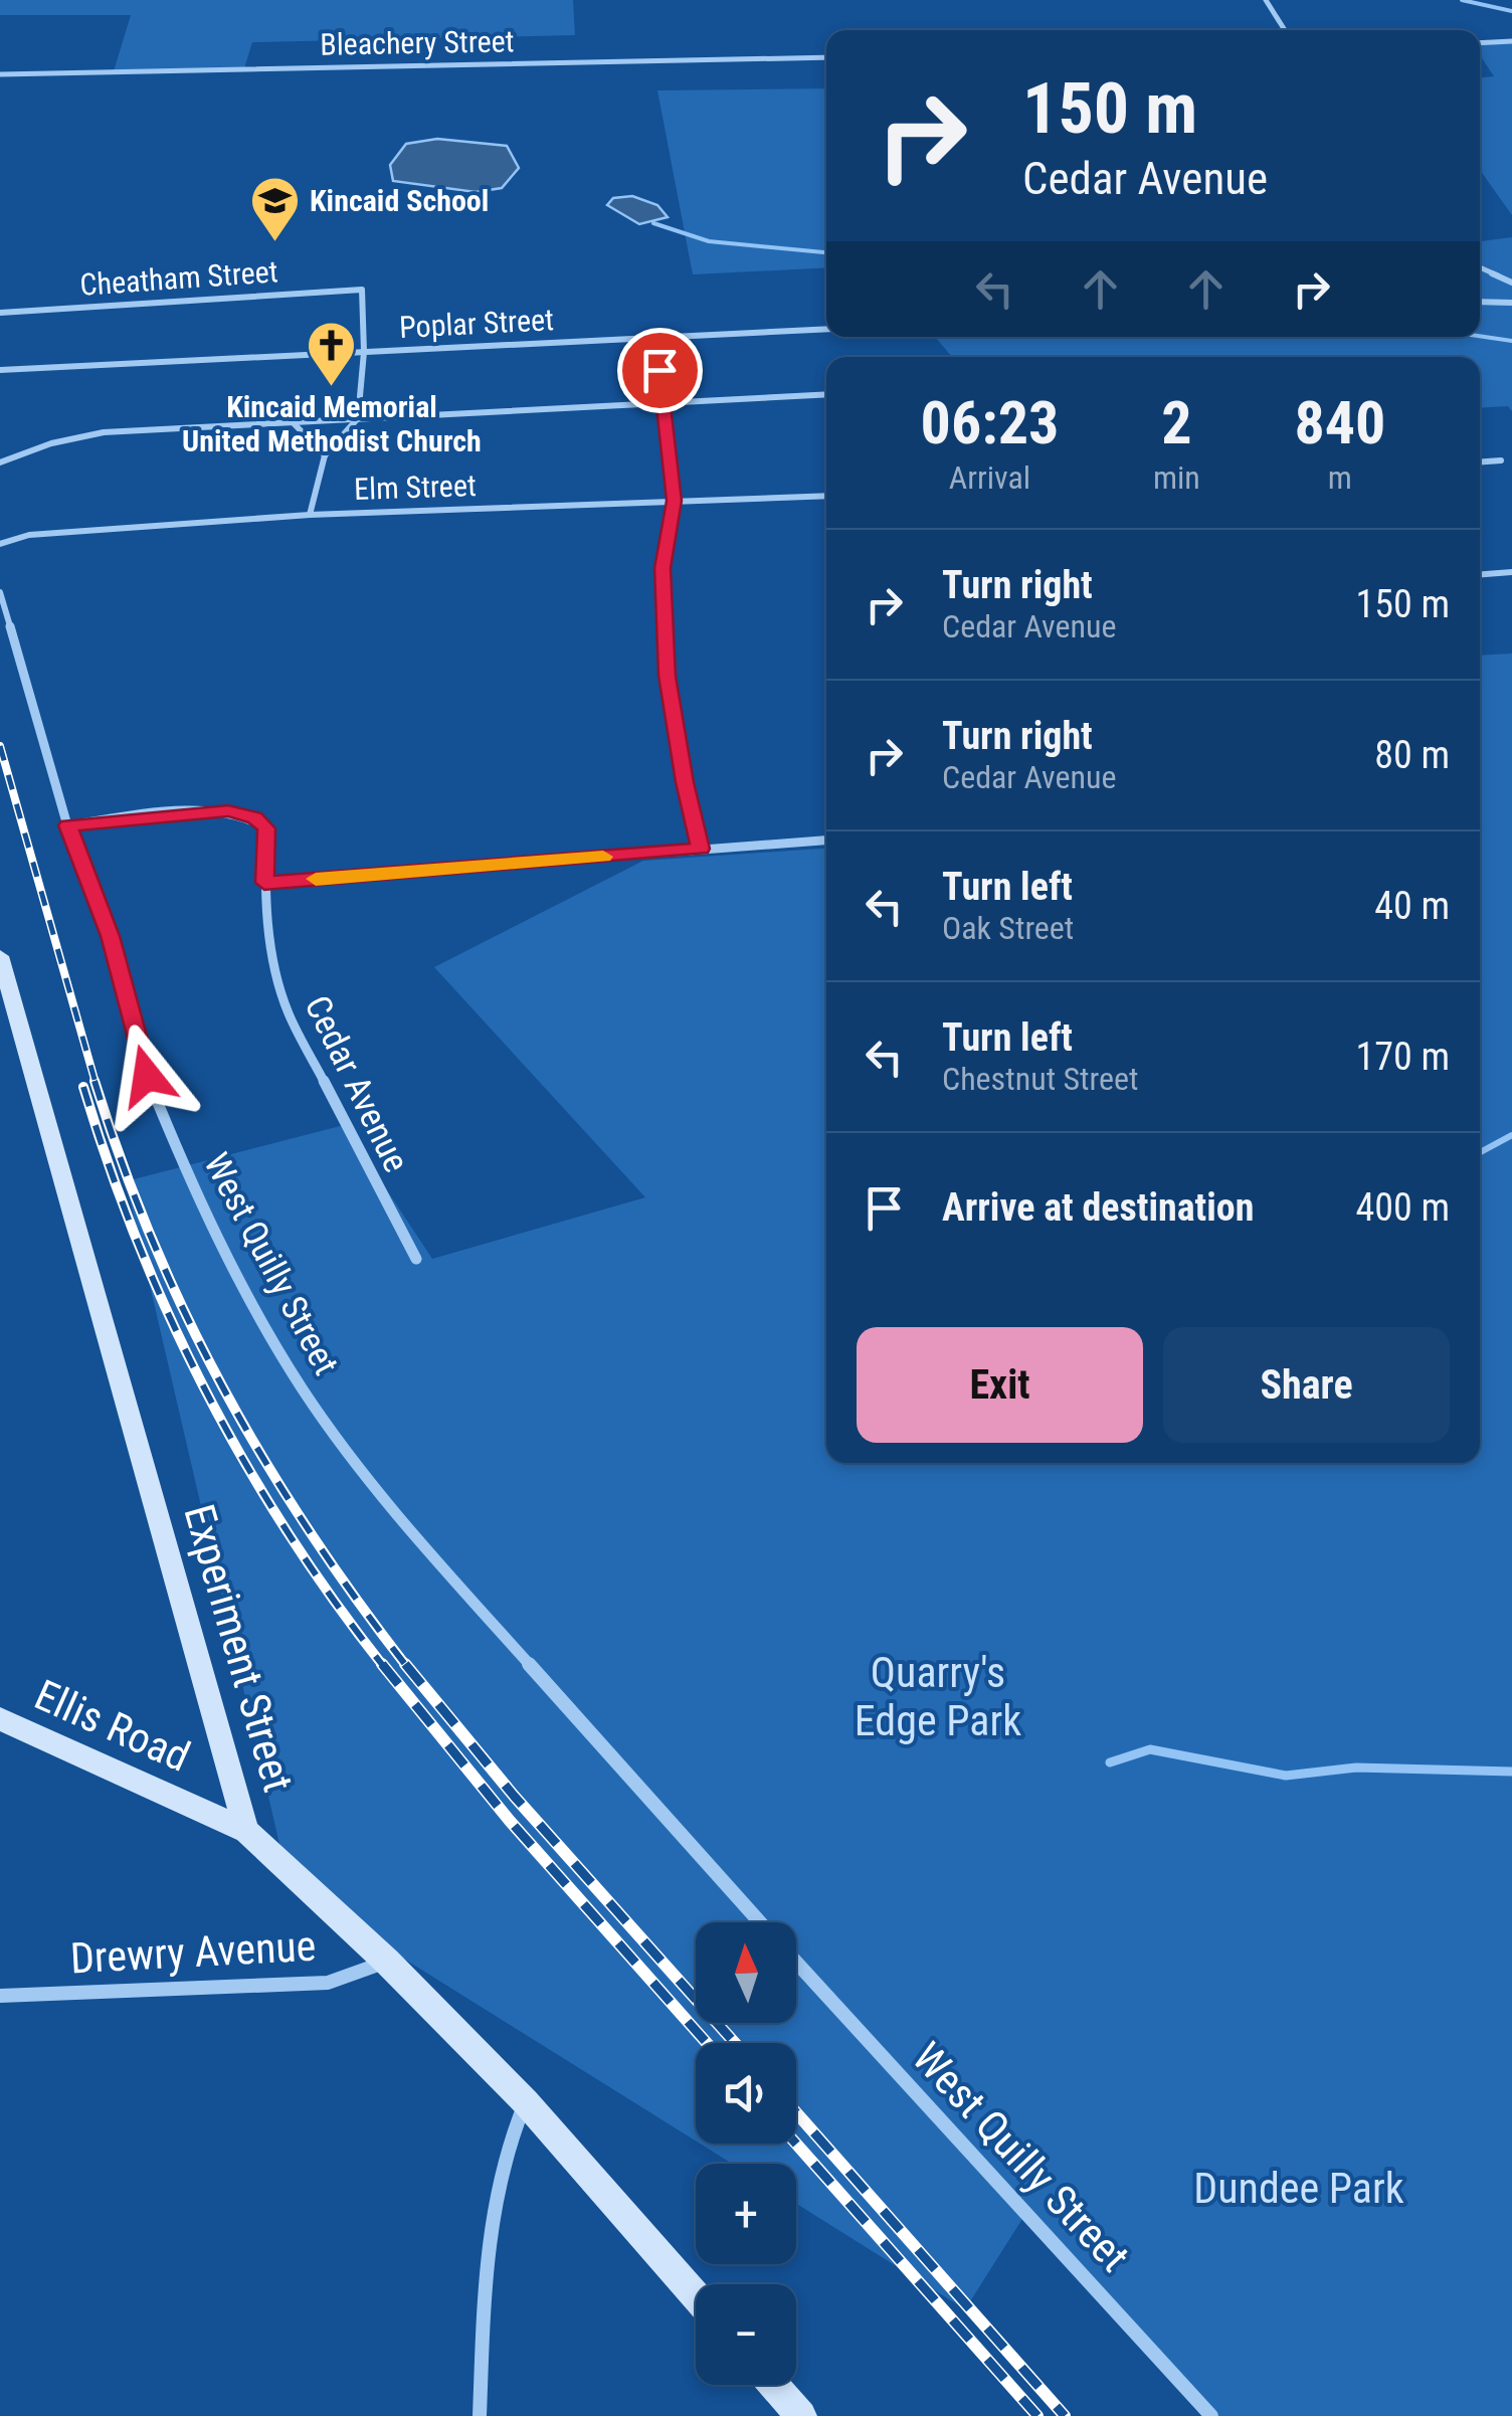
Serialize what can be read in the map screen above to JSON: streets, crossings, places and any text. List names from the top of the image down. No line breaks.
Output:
{"streets":{"main road":["Experiment Street","Ellis Road"],"street":["Bleachery Street","Cheatham Street","Poplar Street","Elm Street","Cedar Avenue","West Quilly Street","Drewry Avenue"]},"crossings":[["Cheatham Street","Poplar Street"],["Cedar Avenue","West Quilly Street"],["Experiment Street","Ellis Road"],["Experiment Street","Drewry Avenue"]],"parks":["Quarry's Edge Park","Dundee Park"],"places":{"school or university":["Kincaid School"],"church":["Kincaid Memorial United Methodist Church"]},"north":"top","page":{"turn":["150 m","Cedar Avenue"],"eta":["06:23","Arrival","2","min","840","m"],"list":[{"name":"Turn right","note":"Cedar Avenue","value":"150 m"},{"name":"Turn right","note":"Cedar Avenue","value":"80 m"},{"name":"Turn left","note":"Oak Street","value":"40 m"},{"name":"Turn left","note":"Chestnut Street","value":"170 m"},{"name":"Arrive at destination","value":"400 m"}],"buttons":["Exit","Share"],"map_buttons":["+","−"]}}
